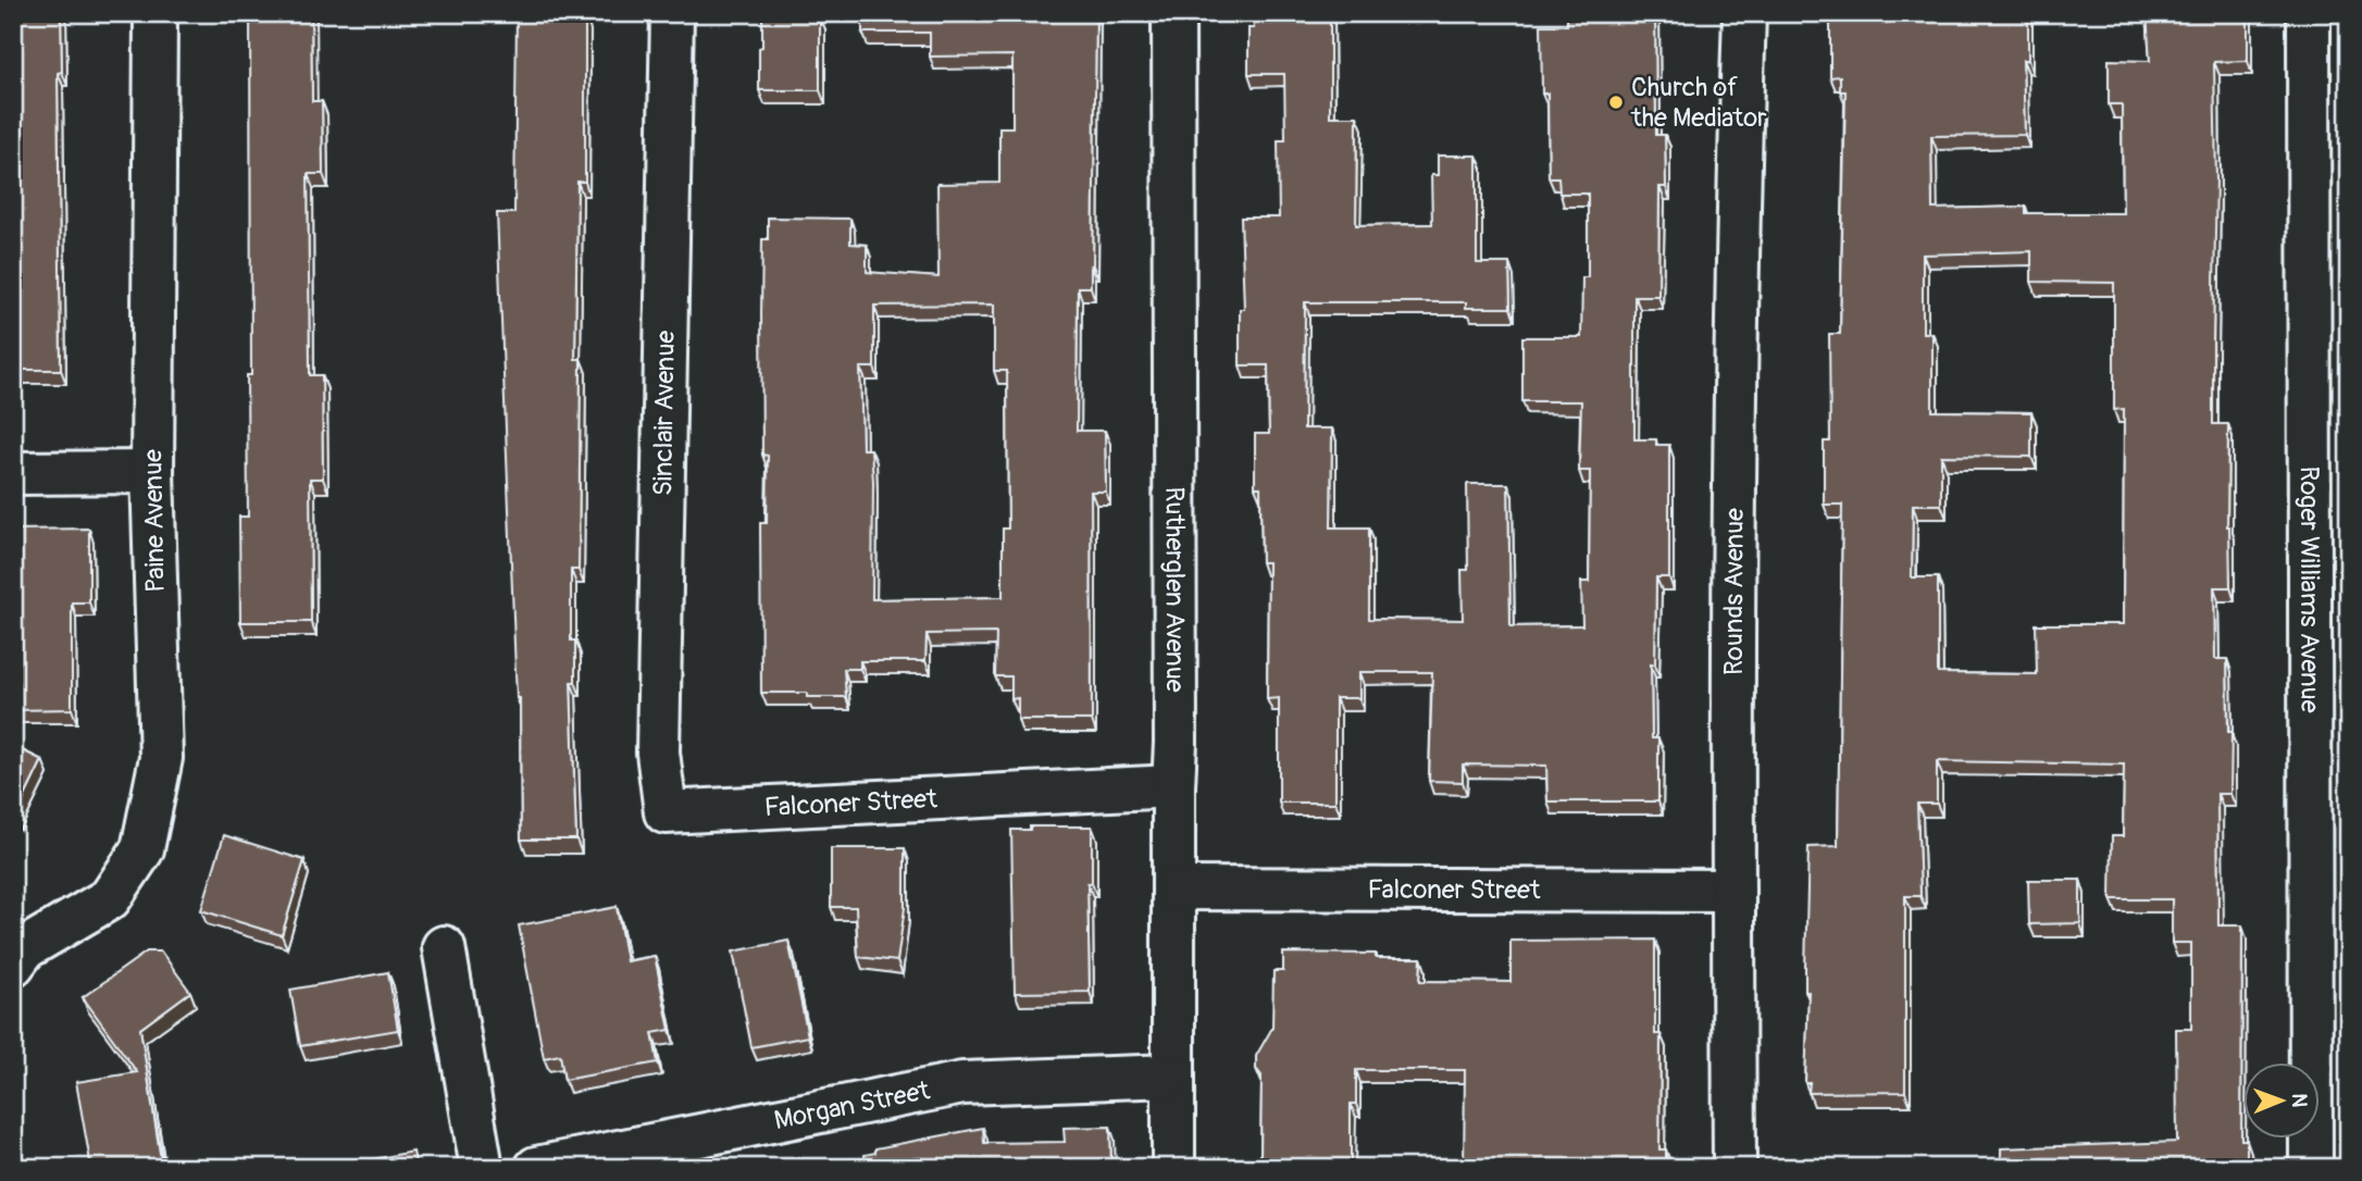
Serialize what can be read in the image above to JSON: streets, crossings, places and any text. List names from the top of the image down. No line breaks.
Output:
{"streets":{"street":["Sinclair Avenue","Paine Avenue","Rutherglen Avenue","Rounds Avenue","Roger Williams Avenue","Falconer Street","Morgan Street"]},"crossings":[["Sinclair Avenue","Falconer Street"],["Rutherglen Avenue","Falconer Street"],["Rutherglen Avenue","Morgan Street"],["Rounds Avenue","Falconer Street"]],"places":["Church of the Mediator"],"north":"right"}
